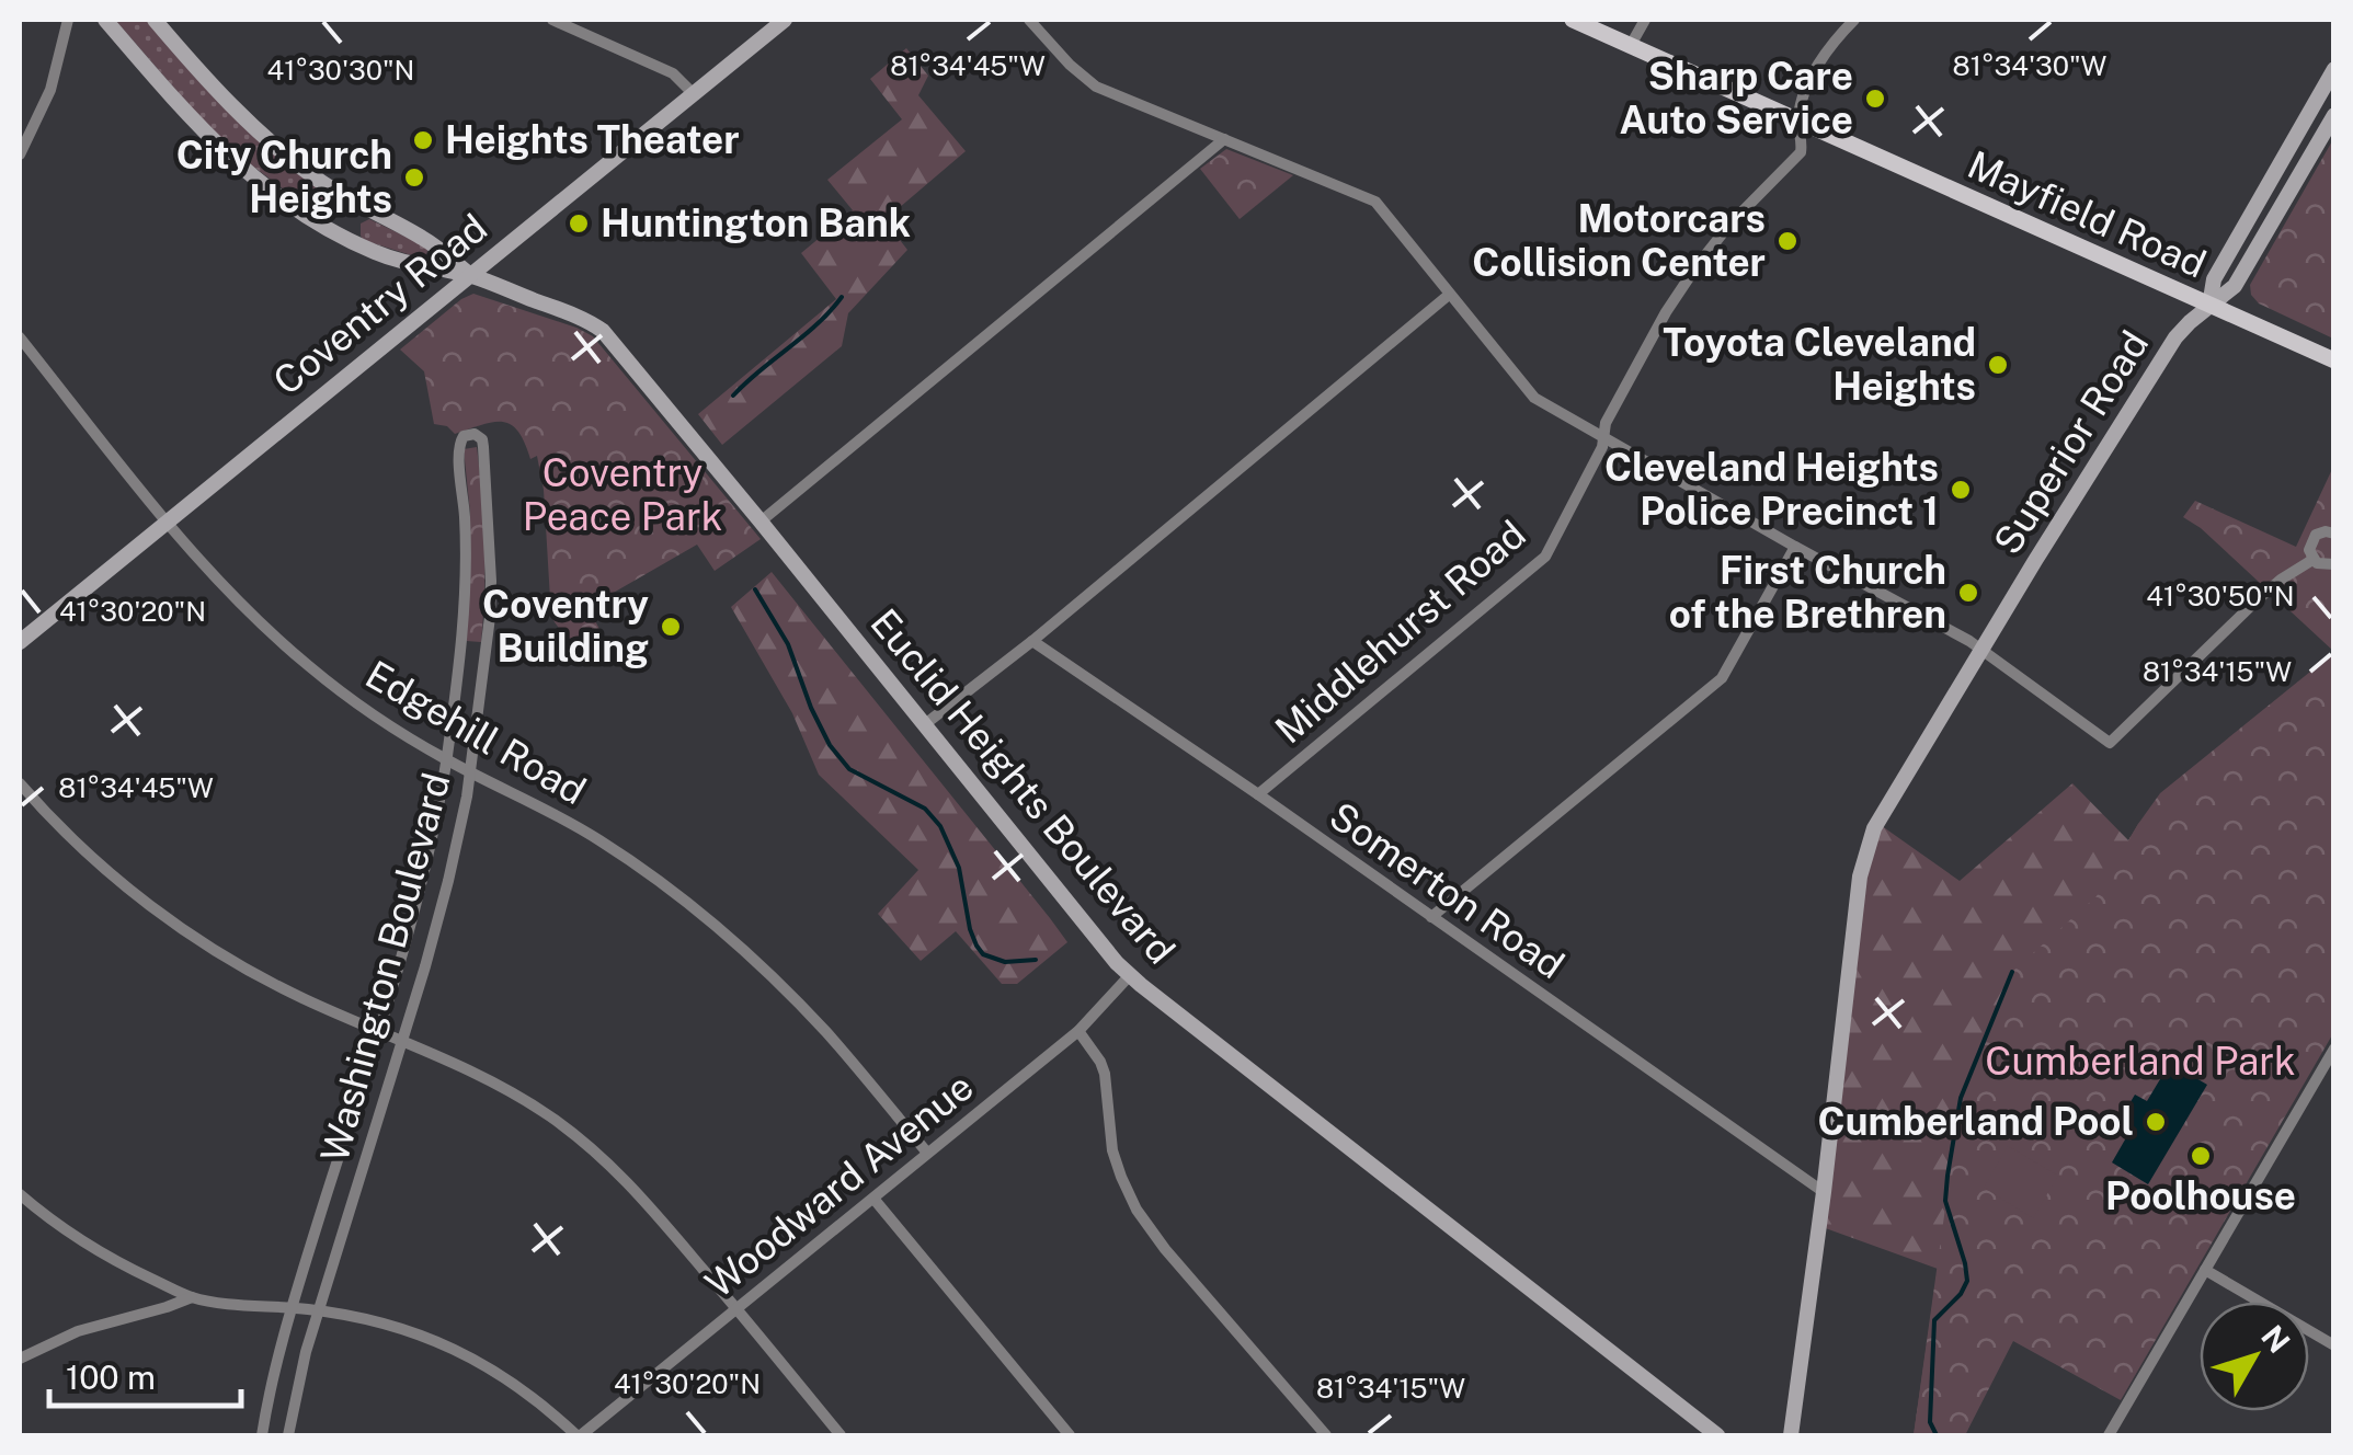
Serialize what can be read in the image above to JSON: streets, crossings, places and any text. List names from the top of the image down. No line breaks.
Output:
{"streets":{"main road":["Mayfield Road"],"street":["Coventry Road","Superior Road","Middlehurst Road","Edgehill Road","Euclid Heights Boulevard","Somerton Road","Washington Boulevard","Woodward Avenue"]},"crossings":[["Mayfield Road","Superior Road"],["Mayfield Road","Middlehurst Road"],["Coventry Road","Edgehill Road"],["Coventry Road","Euclid Heights Boulevard"],["Superior Road","Somerton Road"],["Middlehurst Road","Somerton Road"],["Edgehill Road","Washington Boulevard"],["Edgehill Road","Woodward Avenue"],["Euclid Heights Boulevard","Woodward Avenue"]],"parks":["Coventry Peace Park","Cumberland Park"],"places":["Sharp Care Auto Service","Heights Theater","City Church Heights","Huntington Bank","Motorcars Collision Center","Toyota Cleveland Heights","Cleveland Heights Police Precinct 1","First Church of the Brethren","Coventry Building","Cumberland Pool","Poolhouse"],"scale_bar":"100 m","north":"top right","coordinates":["81°34'45\"W","81°34'30\"W","41°30'30\"N","41°30'50\"N","41°30'20\"N","81°34'15\"W"]}
